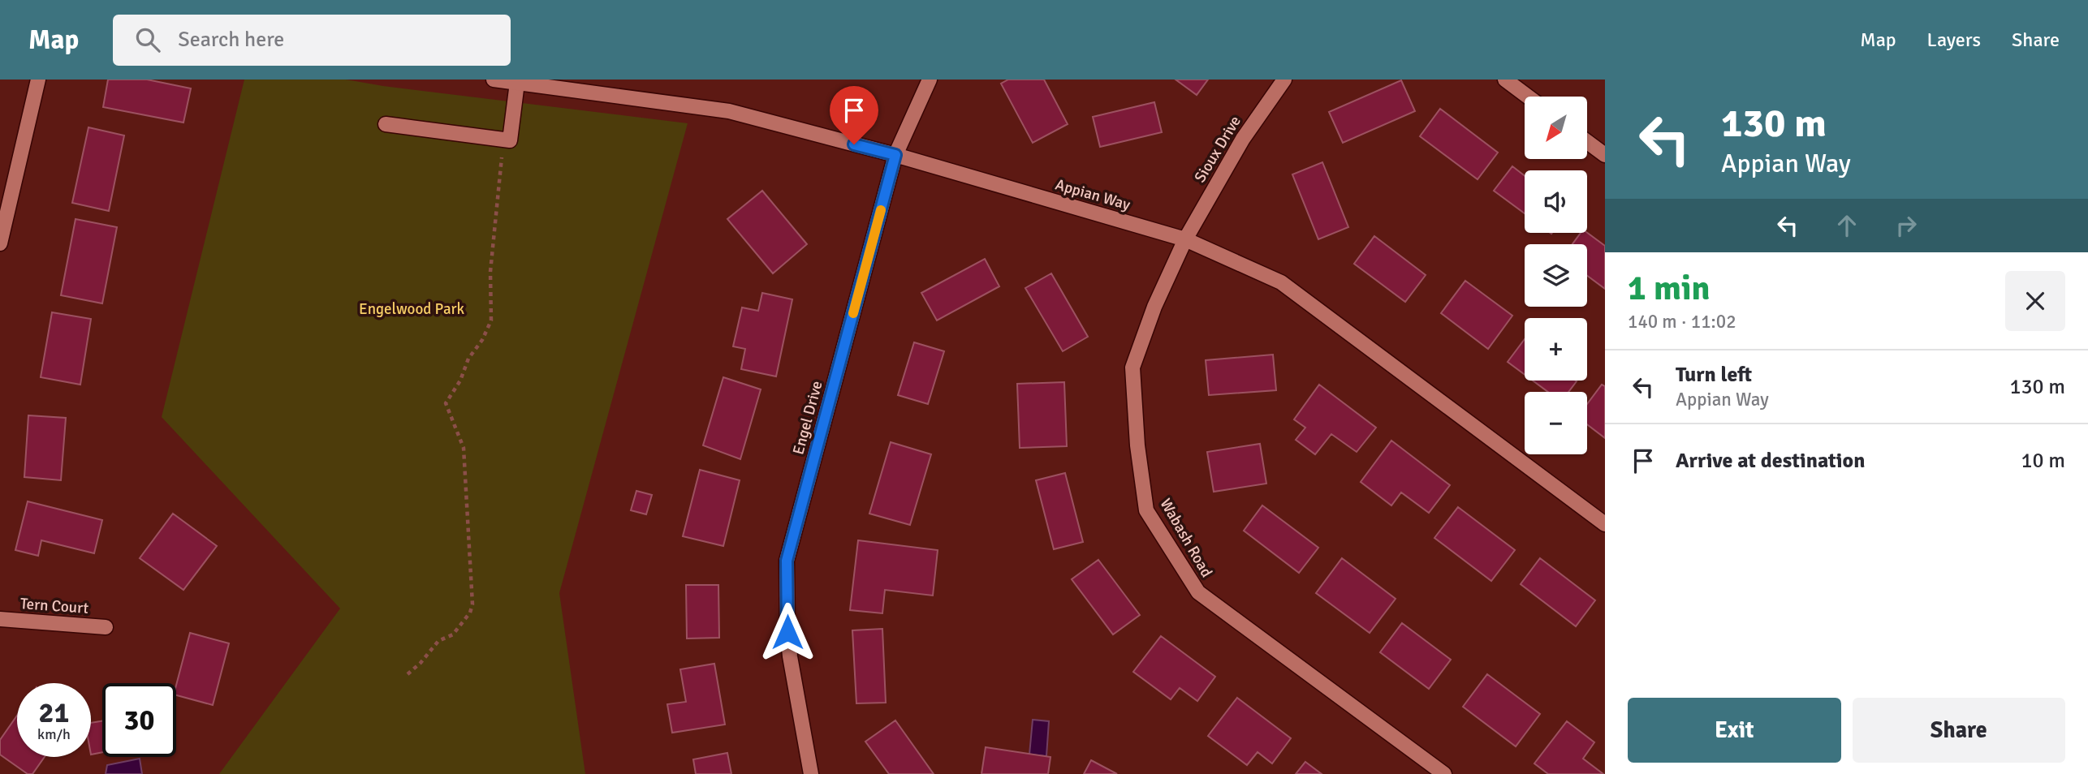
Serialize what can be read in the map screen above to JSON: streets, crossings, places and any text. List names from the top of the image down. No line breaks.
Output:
{"streets":{"street":["Sioux Drive","Appian Way","Engel Drive","Wabash Road","Tern Court"]},"crossings":[["Sioux Drive","Appian Way"],["Sioux Drive","Wabash Road"],["Appian Way","Engel Drive"],["Appian Way","Wabash Road"]],"parks":["Engelwood Park"],"north":"bottom left","page":{"header":"Map","search":"Search here","nav":["Map","Layers","Share"],"turn":["130 m","Appian Way"],"map_buttons":["+","−"],"heading":["1 min","140 m · 11:02"],"list":[{"name":"Turn left","note":"Appian Way","value":"130 m"},{"name":"Arrive at destination","value":"10 m"}],"speed":"21 km/h","limit":"30","buttons":["Exit","Share"]}}
